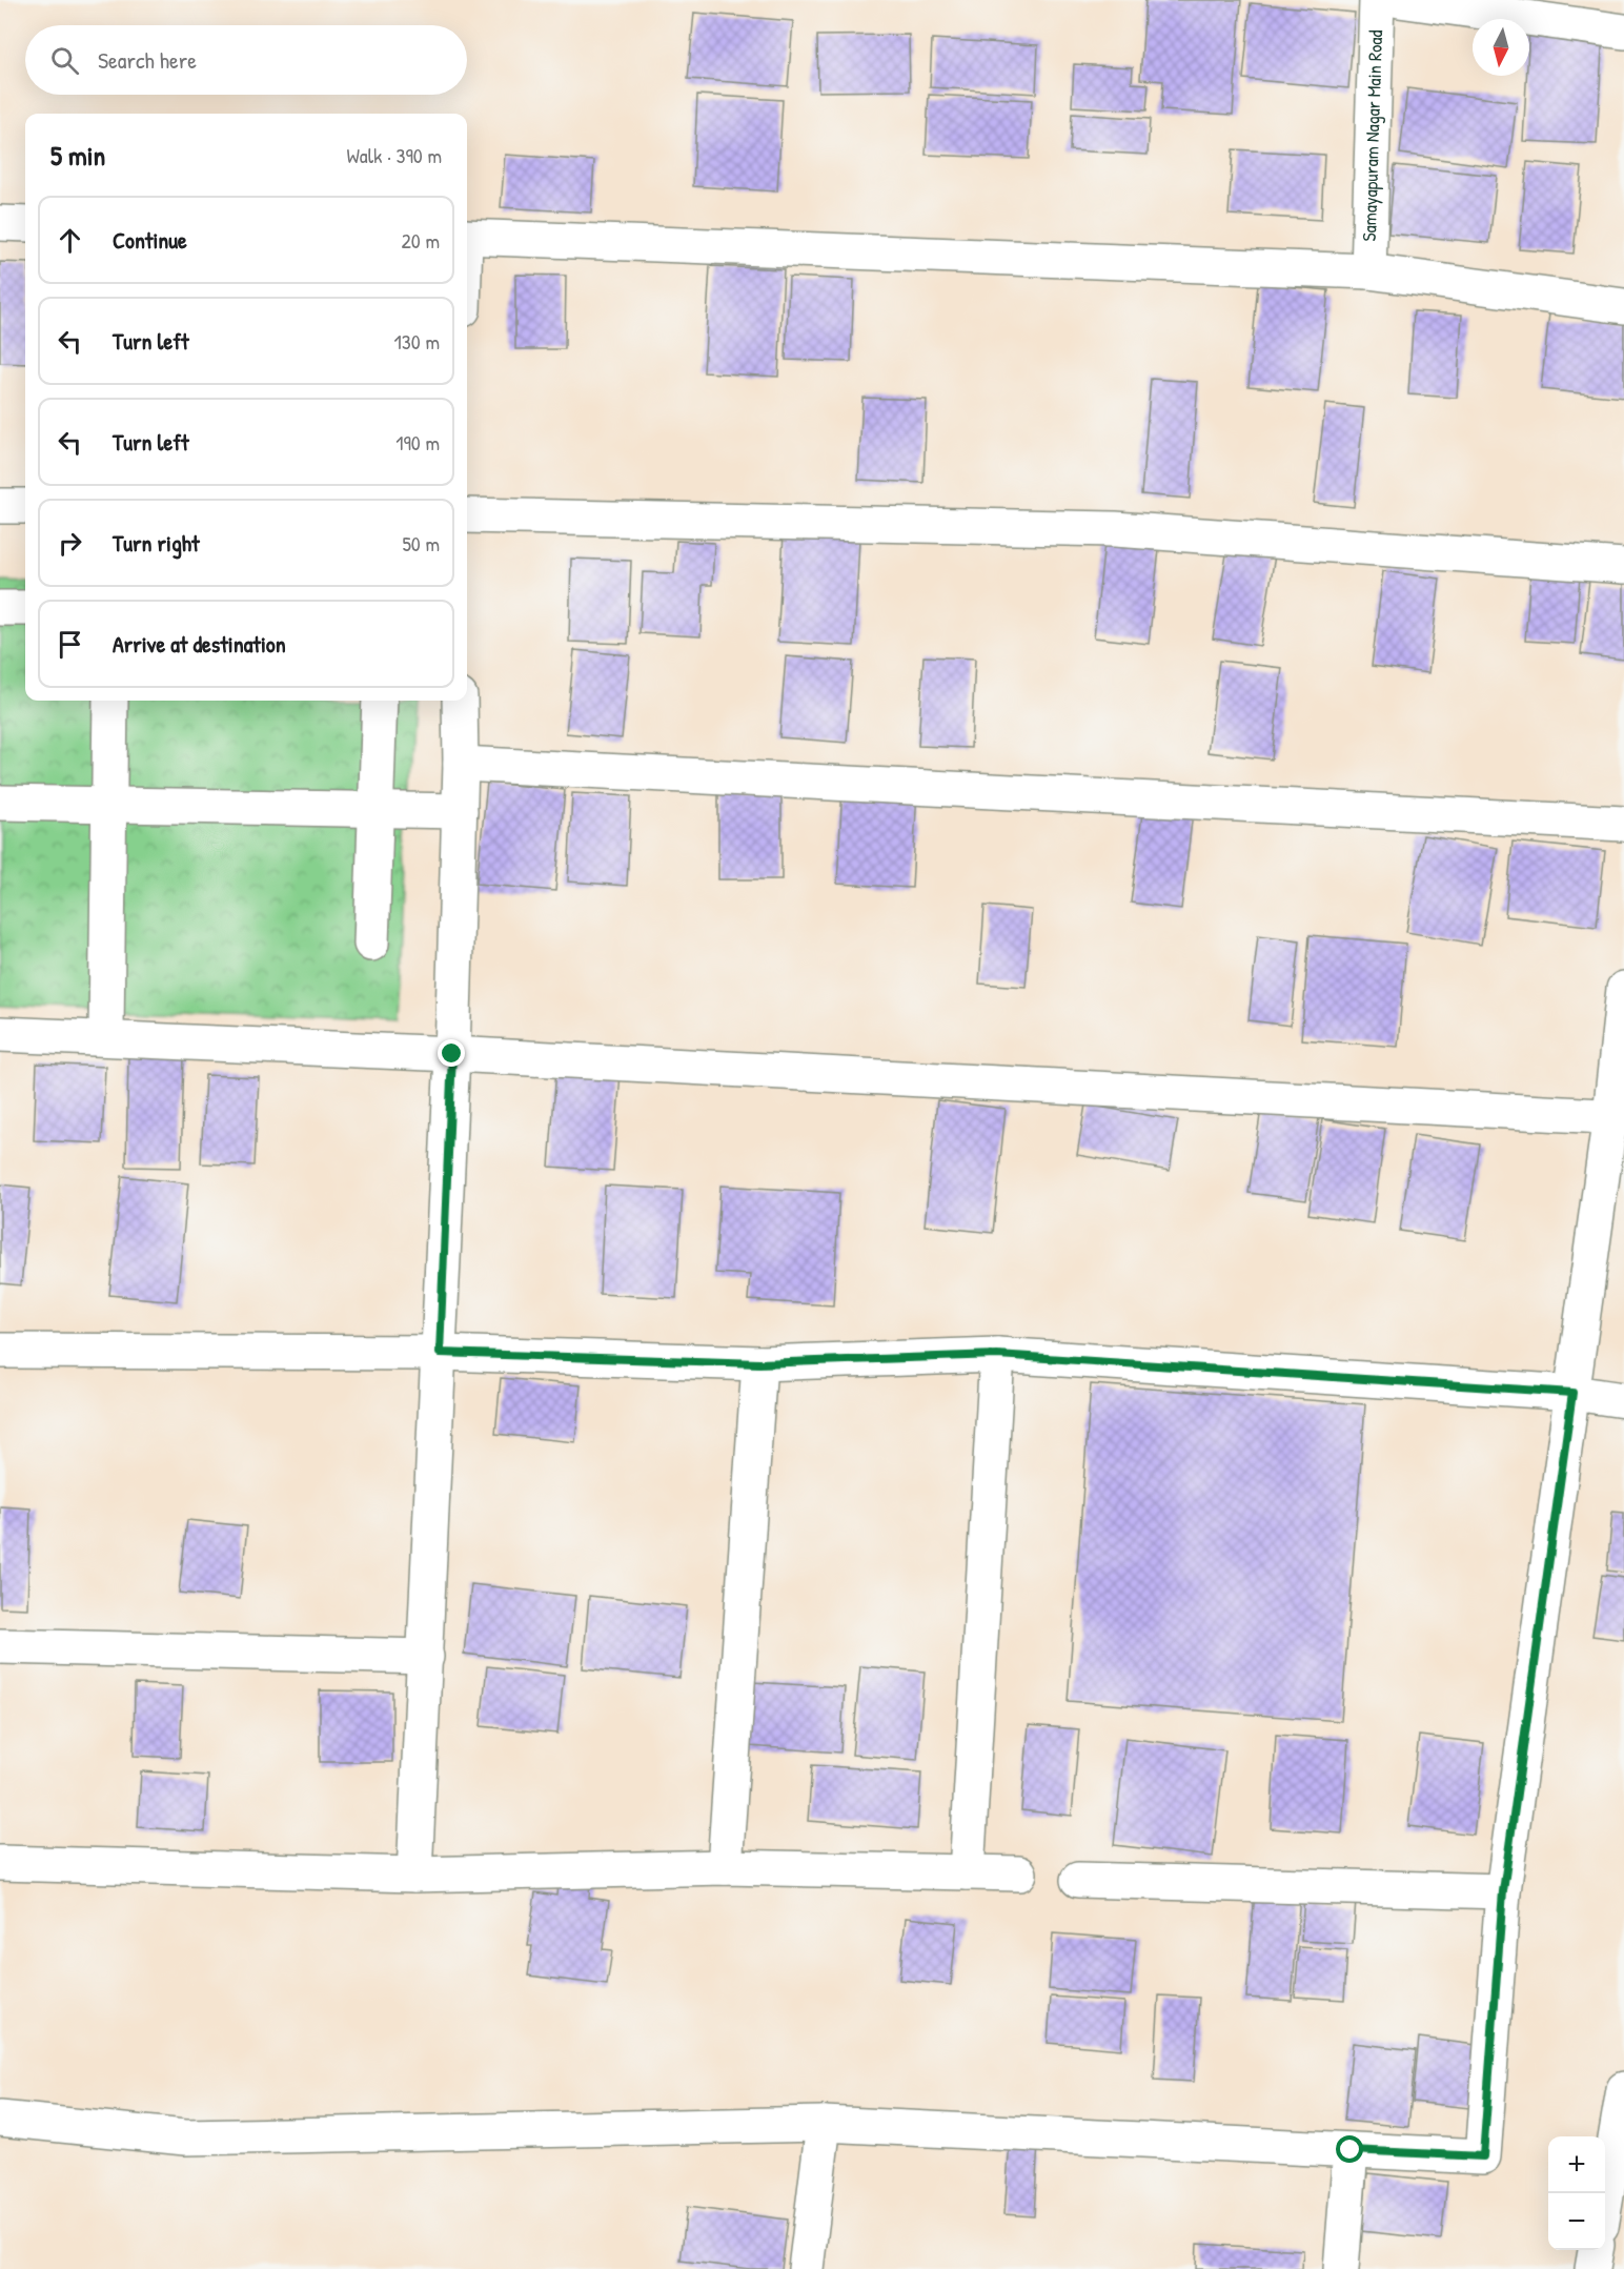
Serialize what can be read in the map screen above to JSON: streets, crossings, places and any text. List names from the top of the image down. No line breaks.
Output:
{"streets":{"street":["Samayapuram Nagar Main Road"]},"north":"bottom","page":{"search":"Search here","heading":["5 min","Walk · 390 m"],"list":[["Continue","20 m"],["Turn left","130 m"],["Turn left","190 m"],["Turn right","50 m"],"Arrive at destination"],"map_buttons":["+","−"]}}
